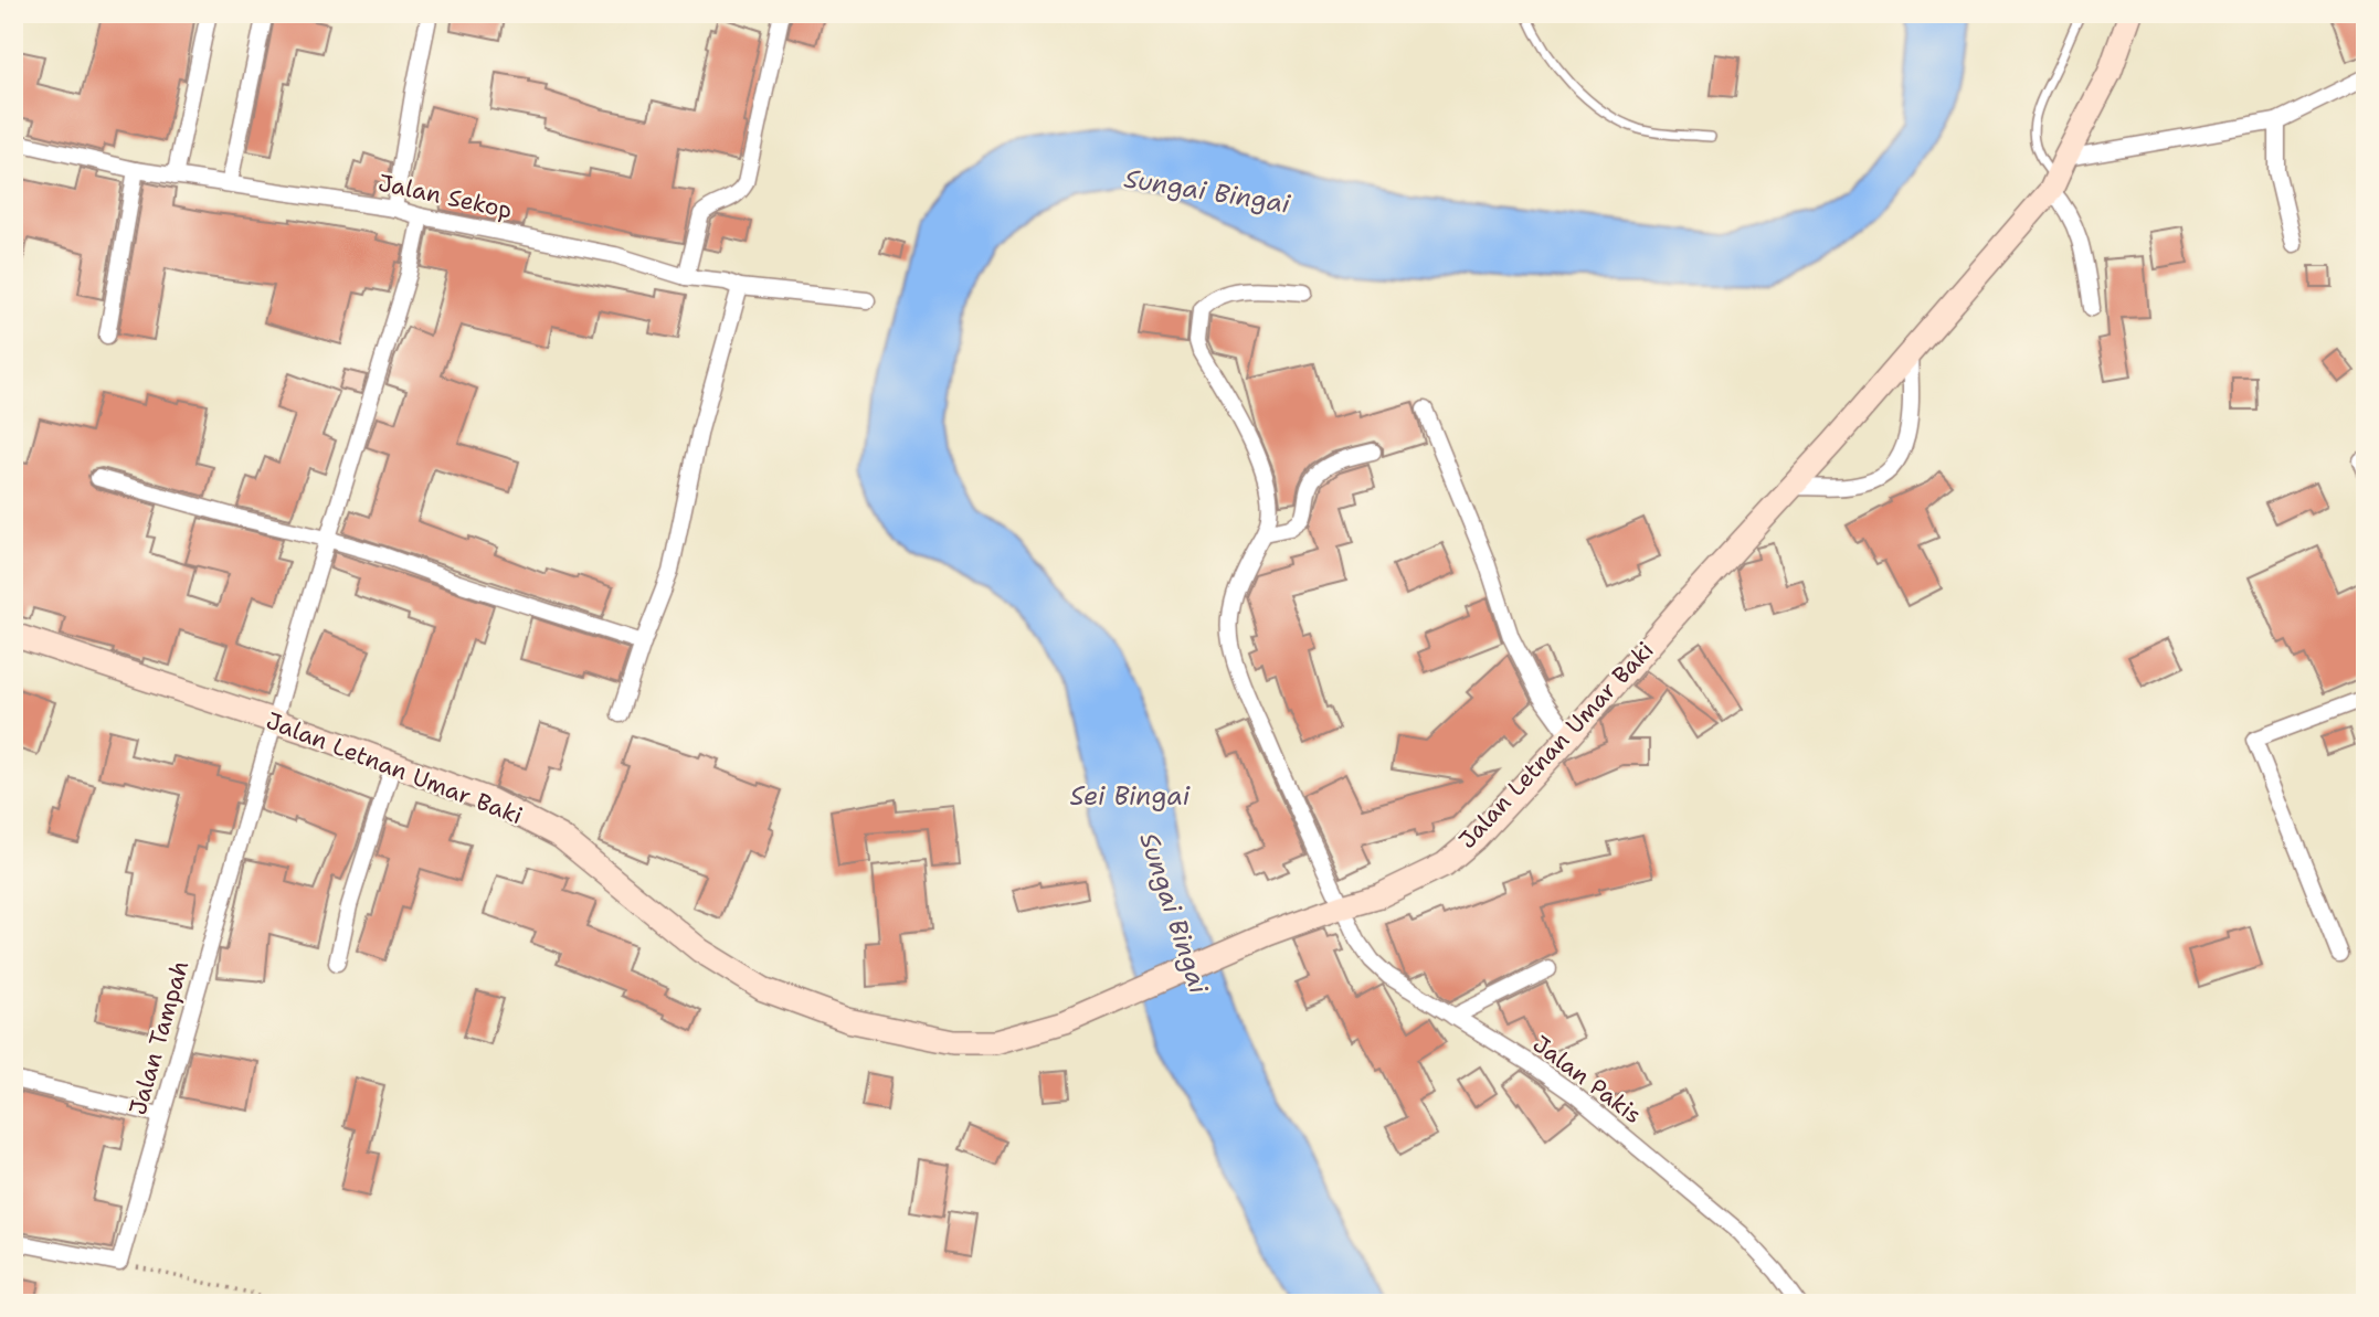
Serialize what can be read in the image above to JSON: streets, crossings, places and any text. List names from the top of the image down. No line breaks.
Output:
{"streets":{"street":["Jalan Sekop","Jalan Letnan Umar Baki","Jalan Tampah","Jalan Pakis"]},"crossings":[["Jalan Sekop","Jalan Tampah"],["Jalan Letnan Umar Baki","Jalan Tampah"],["Jalan Letnan Umar Baki","Jalan Pakis"]],"water":["Sungai Bingai","Sei Bingai"]}
